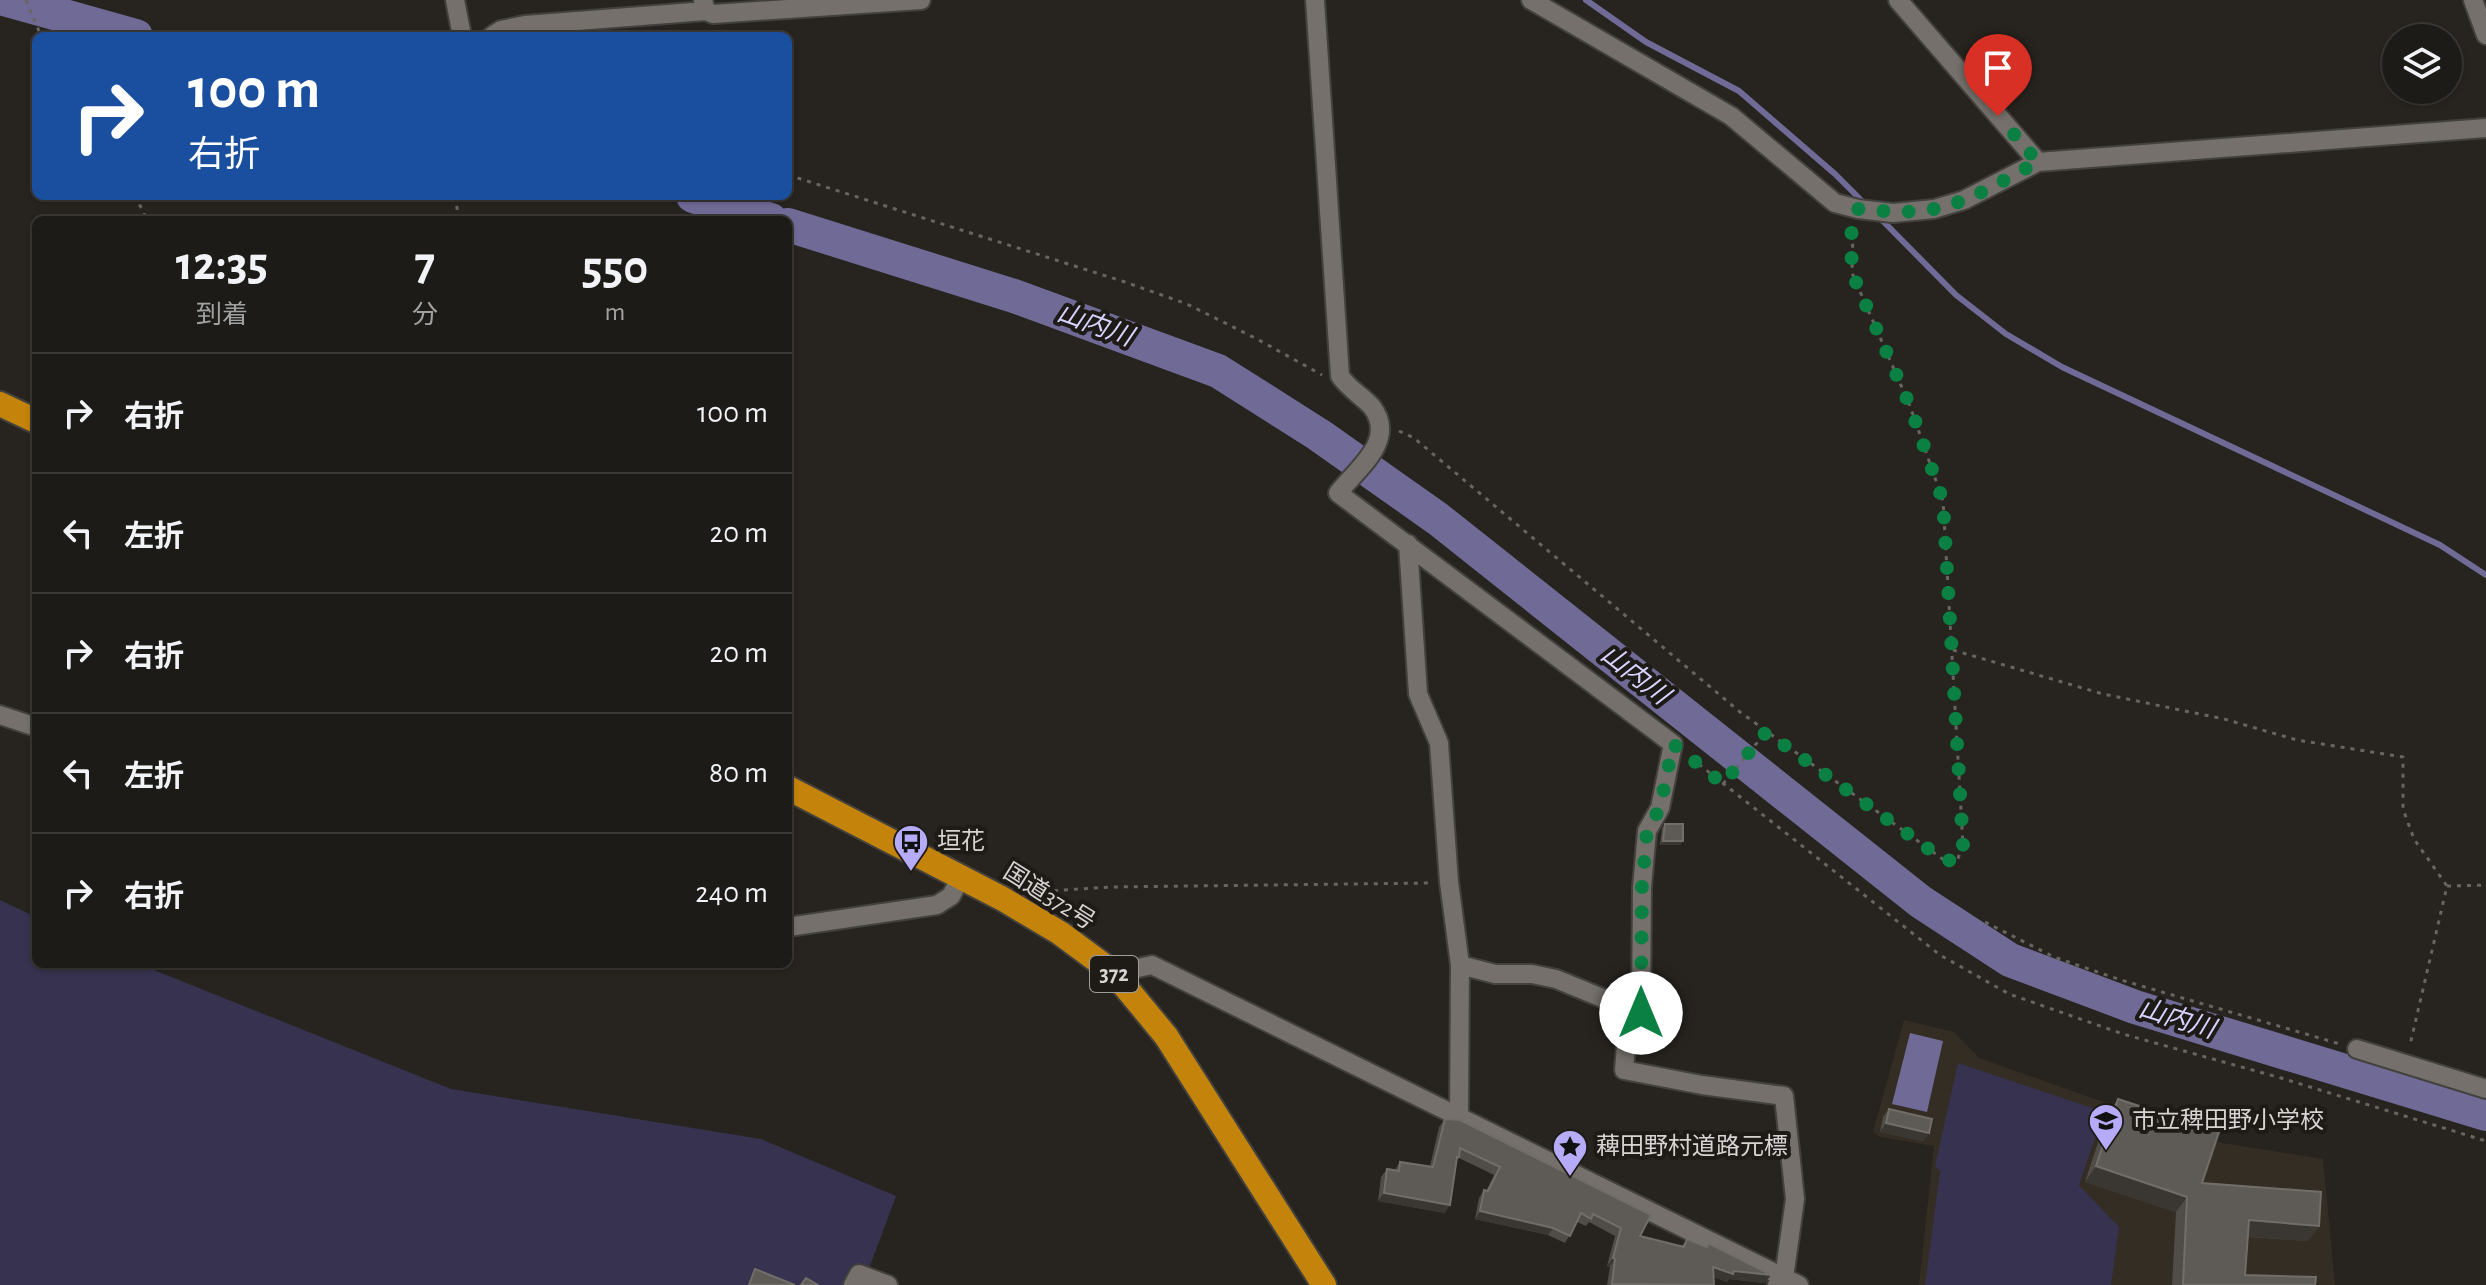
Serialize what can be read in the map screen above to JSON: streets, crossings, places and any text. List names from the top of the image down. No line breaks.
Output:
{"streets":{"highway":["国道372号","372"]},"water":["山内川"],"places":{"bus stop":["垣花"],"school or university":["市立稗田野小学校"],"place":["薭田野村道路元標"]},"page":{"turn":["100 m","右折"],"eta":["12:35","到着","7","分","550","m"],"list":[{"name":"右折","value":"100 m"},{"name":"左折","value":"20 m"},{"name":"右折","value":"20 m"},{"name":"左折","value":"80 m"},{"name":"右折","value":"240 m"}]}}
